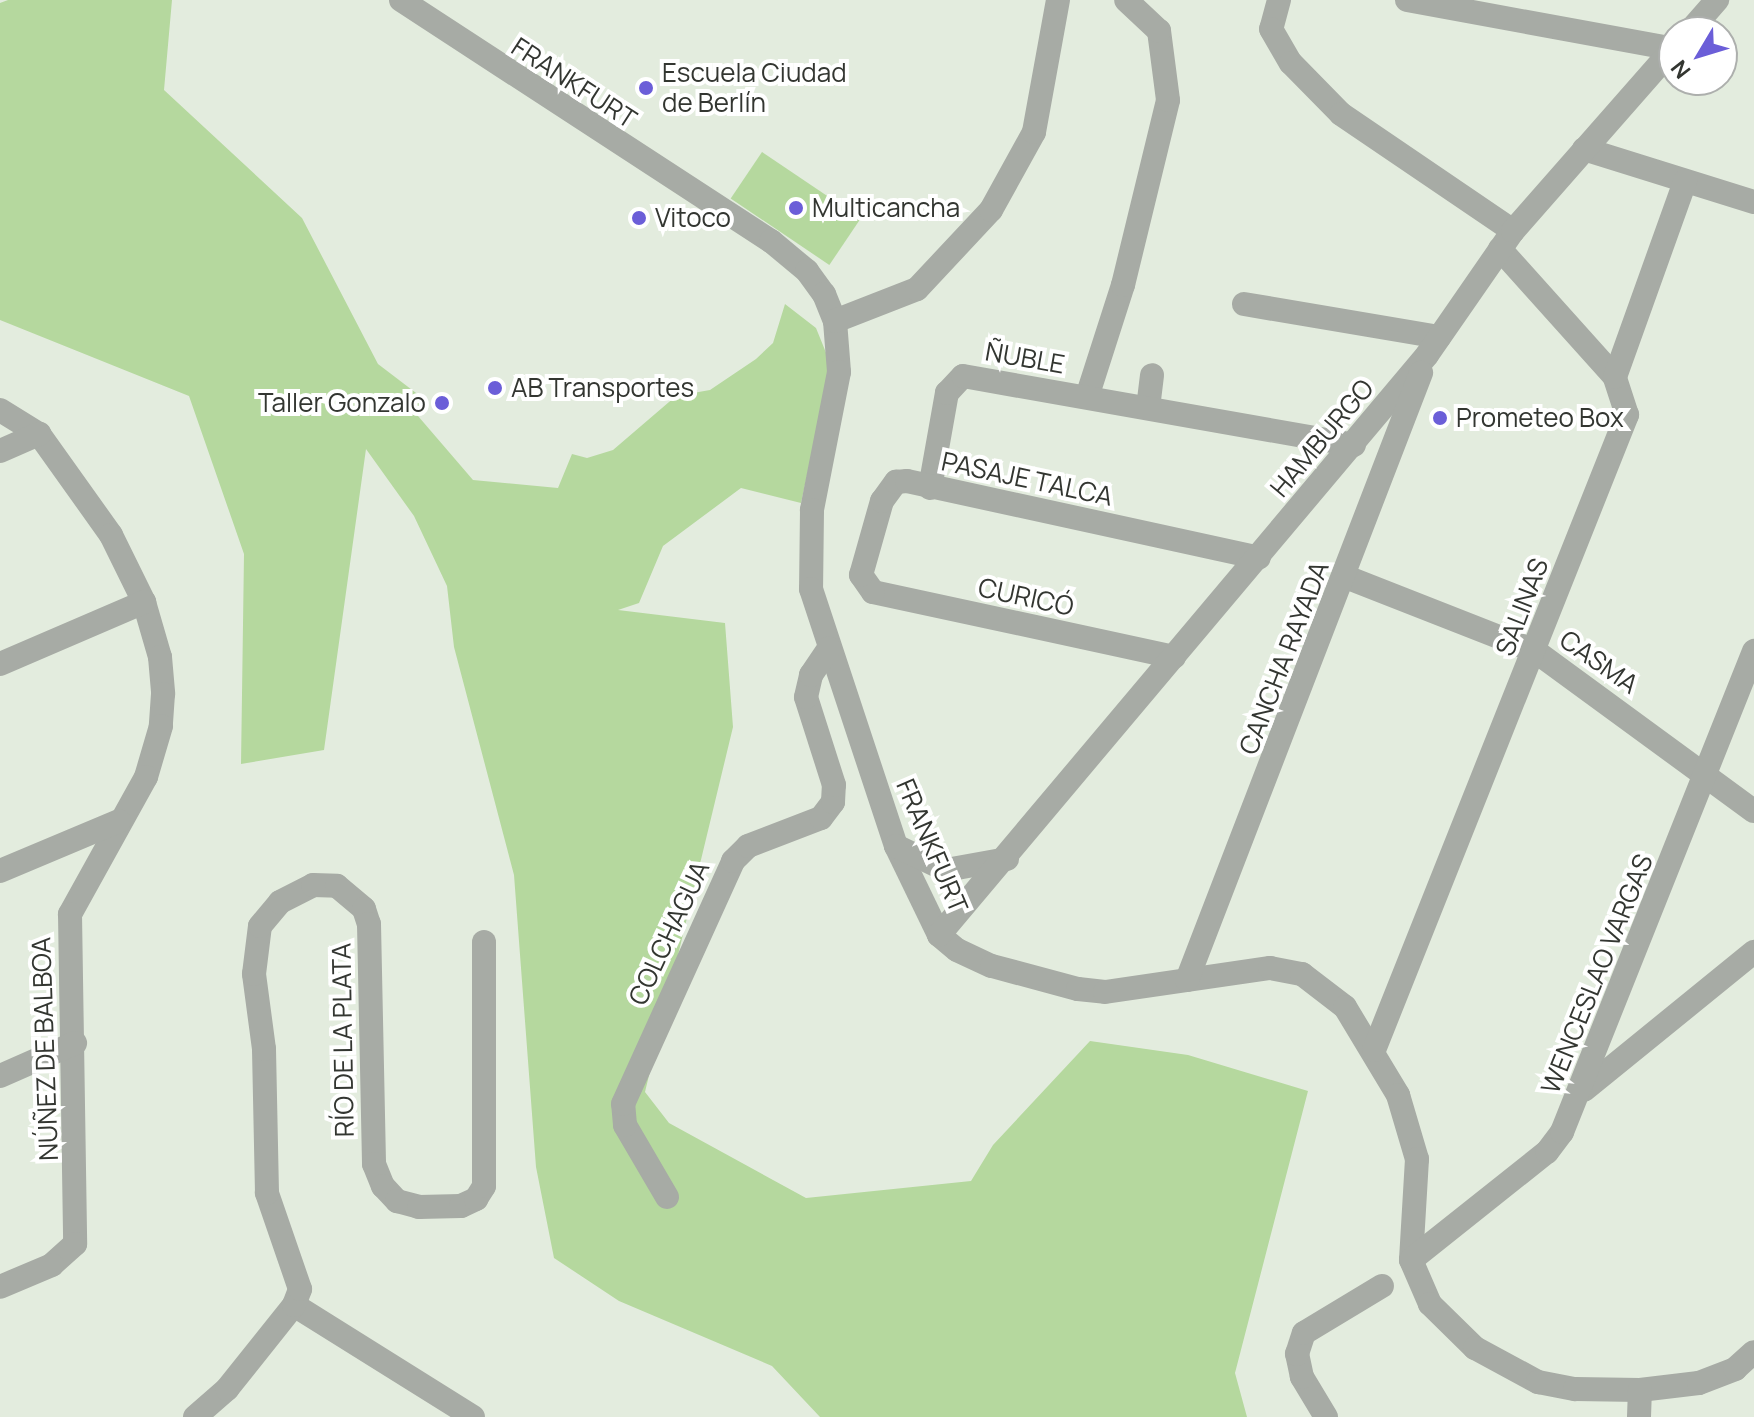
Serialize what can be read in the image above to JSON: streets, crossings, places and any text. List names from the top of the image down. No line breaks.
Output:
{"streets":{"street":["FRANKFURT","ÑUBLE","HAMBURGO","PASAJE TALCA","CURICÓ","SALINAS","CANCHA RAYADA","CASMA","COLCHAGUA","WENCESLAO VARGAS","RÍO DE LA PLATA","NÚÑEZ DE BALBOA"]},"crossings":[["FRANKFURT","HAMBURGO"],["FRANKFURT","SALINAS"],["FRANKFURT","CANCHA RAYADA"],["FRANKFURT","COLCHAGUA"],["FRANKFURT","WENCESLAO VARGAS"],["ÑUBLE","HAMBURGO"],["ÑUBLE","PASAJE TALCA"],["HAMBURGO","PASAJE TALCA"],["HAMBURGO","CURICÓ"],["HAMBURGO","CANCHA RAYADA"],["PASAJE TALCA","CURICÓ"],["SALINAS","CASMA"],["CANCHA RAYADA","CASMA"],["CASMA","WENCESLAO VARGAS"]],"places":["Escuela Ciudad de Berlín","Multicancha","Vitoco","AB Transportes","Taller Gonzalo","Prometeo Box"],"north":"bottom left"}
